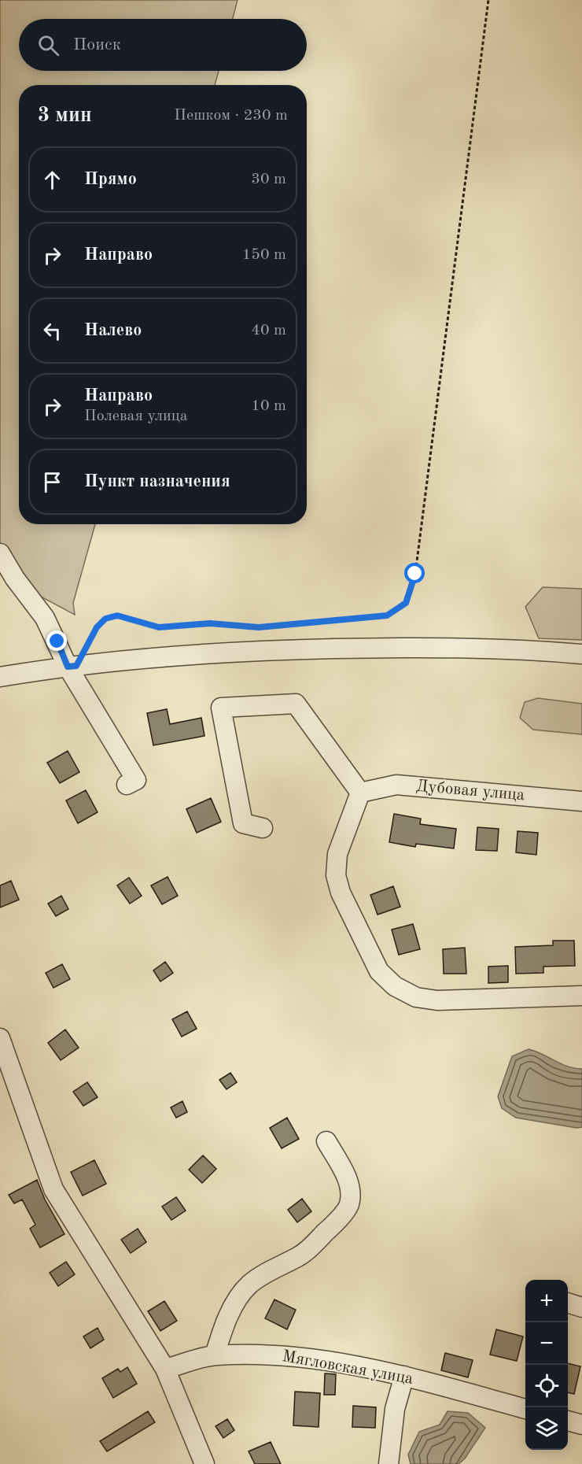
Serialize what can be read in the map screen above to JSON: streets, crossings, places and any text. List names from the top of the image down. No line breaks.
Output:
{"streets":{"street":["Дубовая улица","Мягловская улица"]},"page":{"search":"Поиск","heading":["3 мин","Пешком · 230 m"],"list":[["Прямо","30 m"],["Направо","150 m"],["Налево","40 m"],["Направо","Полевая улица","10 m"],"Пункт назначения"],"map_buttons":["+","−"]}}
